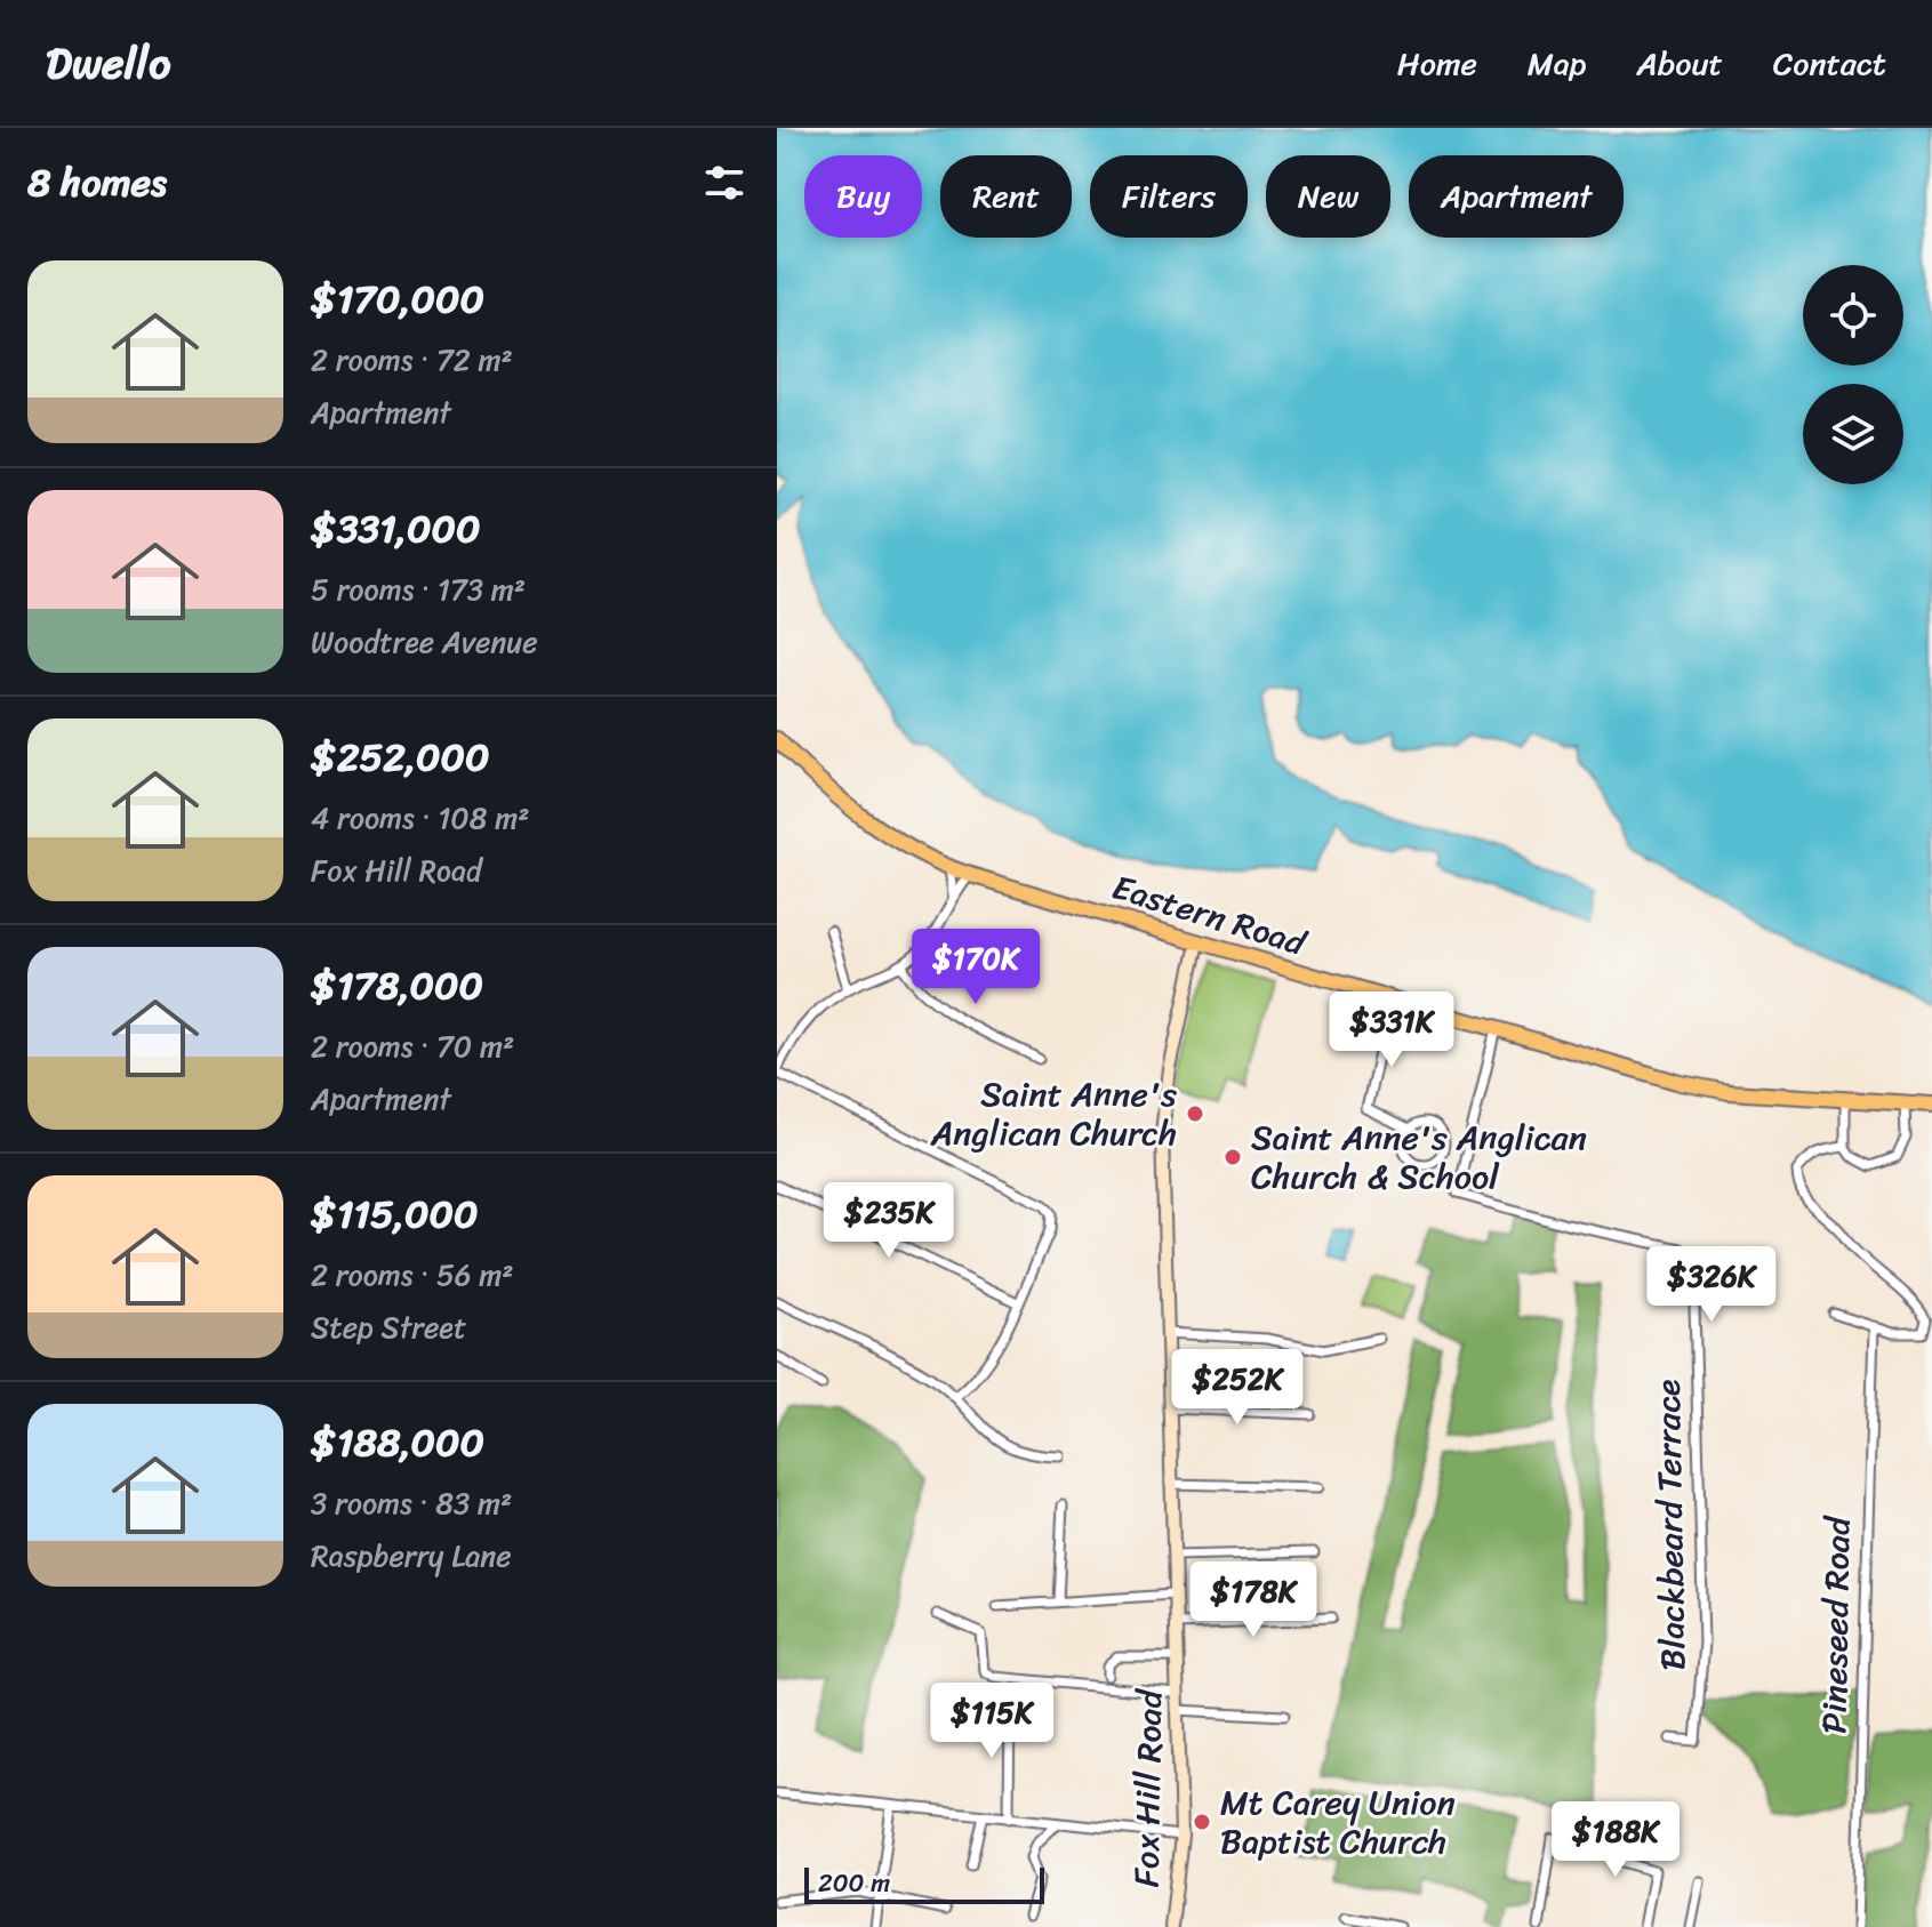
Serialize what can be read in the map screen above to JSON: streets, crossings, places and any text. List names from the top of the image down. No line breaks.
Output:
{"streets":{"highway":["Eastern Road"],"main road":["Fox Hill Road"],"street":["Blackbeard Terrace","Pineseed Road"]},"crossings":[["Eastern Road","Blackbeard Terrace"],["Eastern Road","Fox Hill Road"]],"places":["Saint Anne's Anglican Church","Saint Anne's Anglican Church & School","Mt Carey Union Baptist Church"],"scale_bar":"200 m","page":{"header":"Dwello","nav":["Home","Map","About","Contact"],"heading":"8 homes","chip":["Buy","Rent","Filters","New","Apartment"],"list":[{"name":"$170,000","note":"2 rooms · 72 m² · Apartment"},{"name":"$331,000","note":"5 rooms · 173 m² · Woodtree Avenue"},{"name":"$252,000","note":"4 rooms · 108 m² · Fox Hill Road"},{"name":"$178,000","note":"2 rooms · 70 m² · Apartment"},{"name":"$115,000","note":"2 rooms · 56 m² · Step Street"},{"name":"$188,000","note":"3 rooms · 83 m² · Raspberry Lane"}],"price":["$170K","$331K","$235K","$326K","$252K","$178K","$115K","$188K"],"scale":"200 m"}}
